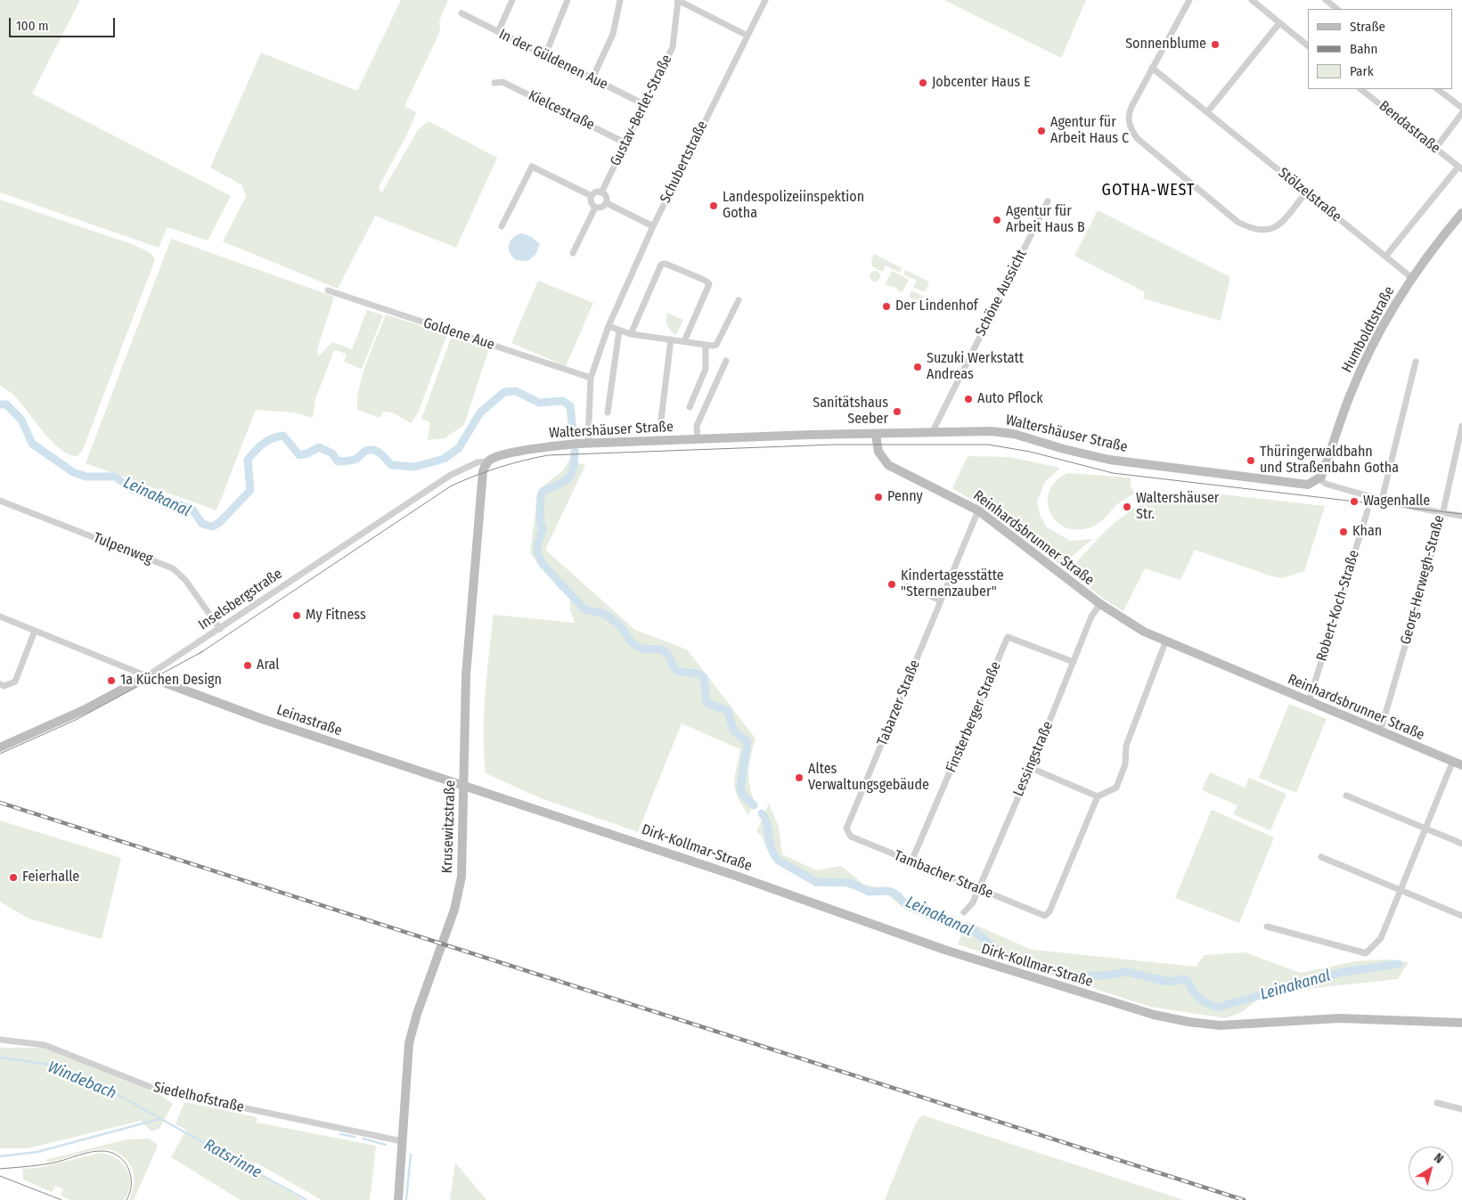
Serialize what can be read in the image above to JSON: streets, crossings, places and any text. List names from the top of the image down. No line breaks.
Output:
{"streets":{"street":["In der Güldenen Aue","Kielcestraße","Gustav-Berlet-Straße","Bendastraße","Schubertstraße","Stölzelstraße","Schöne Aussicht","Humboldtstraße","Goldene Aue","Waltershäuser Straße","Reinhardsbrunner Straße","Tulpenweg","Georg-Herwegh-Straße","Inselsbergstraße","Robert-Koch-Straße","Tabarzer Straße","Finsterberger Straße","Leinastraße","Lessingstraße","Krusewitzstraße","Dirk-Kollmar-Straße","Tambacher Straße","Siedelhofstraße"]},"crossings":[["In der Güldenen Aue","Gustav-Berlet-Straße"],["Kielcestraße","Gustav-Berlet-Straße"],["Bendastraße","Stölzelstraße"],["Schubertstraße","Goldene Aue"],["Schubertstraße","Waltershäuser Straße"],["Stölzelstraße","Humboldtstraße"],["Schöne Aussicht","Waltershäuser Straße"],["Humboldtstraße","Waltershäuser Straße"],["Waltershäuser Straße","Reinhardsbrunner Straße"],["Waltershäuser Straße","Inselsbergstraße"],["Waltershäuser Straße","Krusewitzstraße"],["Reinhardsbrunner Straße","Georg-Herwegh-Straße"],["Reinhardsbrunner Straße","Robert-Koch-Straße"],["Reinhardsbrunner Straße","Tabarzer Straße"],["Reinhardsbrunner Straße","Lessingstraße"],["Tulpenweg","Inselsbergstraße"],["Inselsbergstraße","Leinastraße"],["Inselsbergstraße","Krusewitzstraße"],["Tabarzer Straße","Tambacher Straße"],["Finsterberger Straße","Lessingstraße"],["Finsterberger Straße","Tambacher Straße"],["Leinastraße","Krusewitzstraße"],["Leinastraße","Dirk-Kollmar-Straße"],["Lessingstraße","Tambacher Straße"],["Krusewitzstraße","Dirk-Kollmar-Straße"],["Krusewitzstraße","Siedelhofstraße"]],"districts":["GOTHA-WEST"],"water":["Leinakanal","Windebach","Ratsrinne"],"places":["Sonnenblume","Jobcenter Haus E","Agentur für Arbeit Haus C","Landespolizeiinspektion Gotha","Agentur für Arbeit Haus B","Der Lindenhof","Suzuki Werkstatt Andreas","Auto Pflock","Sanitätshaus Seeber","Thüringerwaldbahn und Straßenbahn Gotha","Penny","Wagenhalle","Waltershäuser Str.","Khan","Kindertagesstätte \"Sternenzauber\"","My Fitness","Aral","1a Küchen Design","Altes Verwaltungsgebäude","Feierhalle"],"legend":["Straße","Bahn","Park"],"scale_bar":"100 m","north":"top right"}
